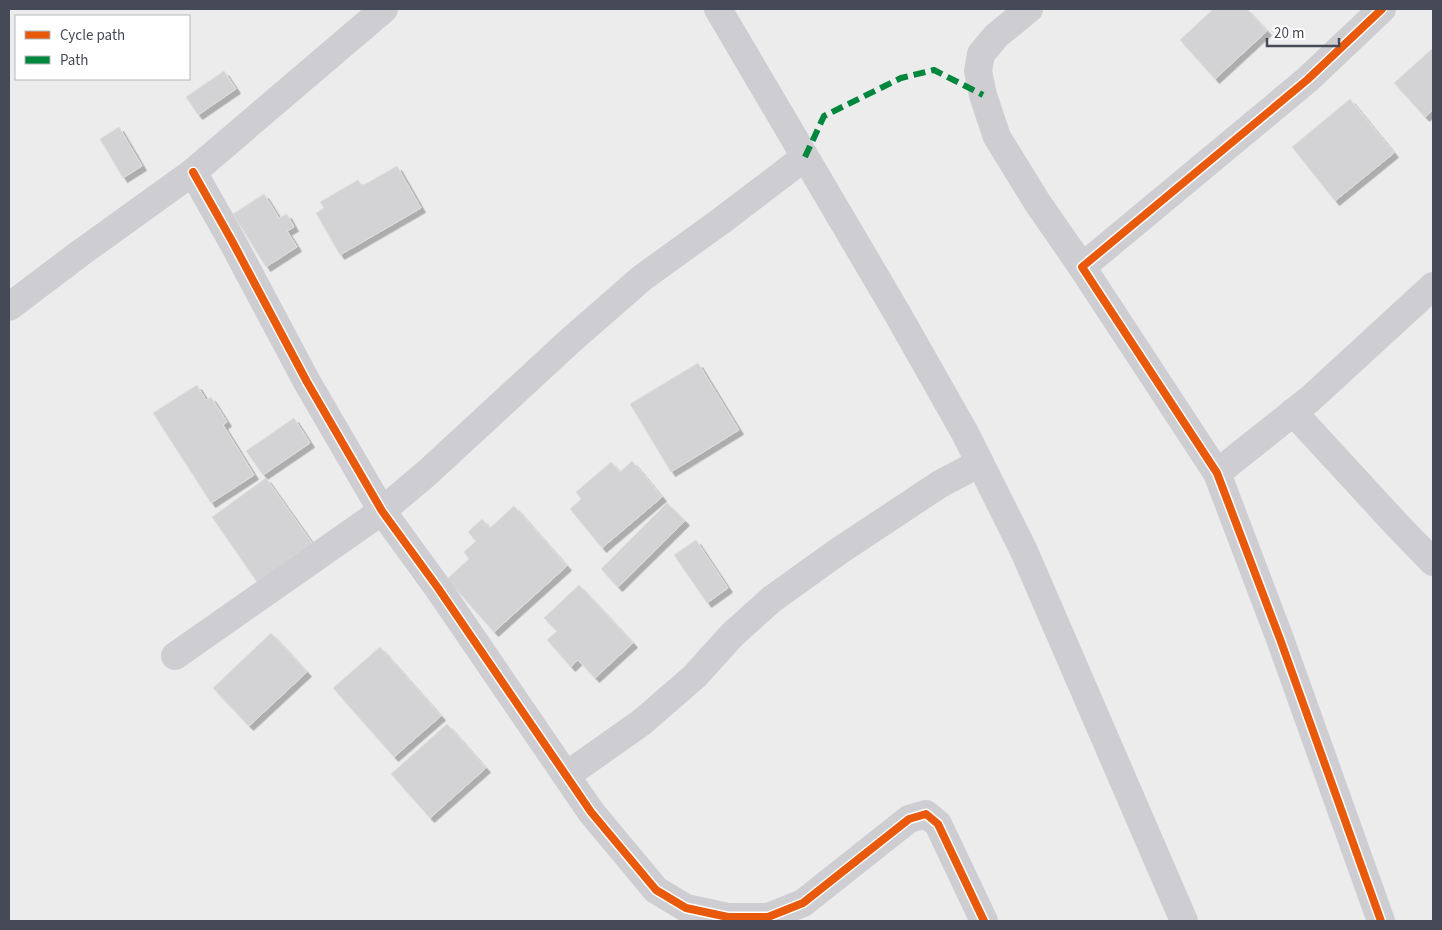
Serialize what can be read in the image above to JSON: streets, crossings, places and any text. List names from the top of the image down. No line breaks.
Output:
{"legend":["Cycle path","Path"],"scale_bar":"20 m"}
